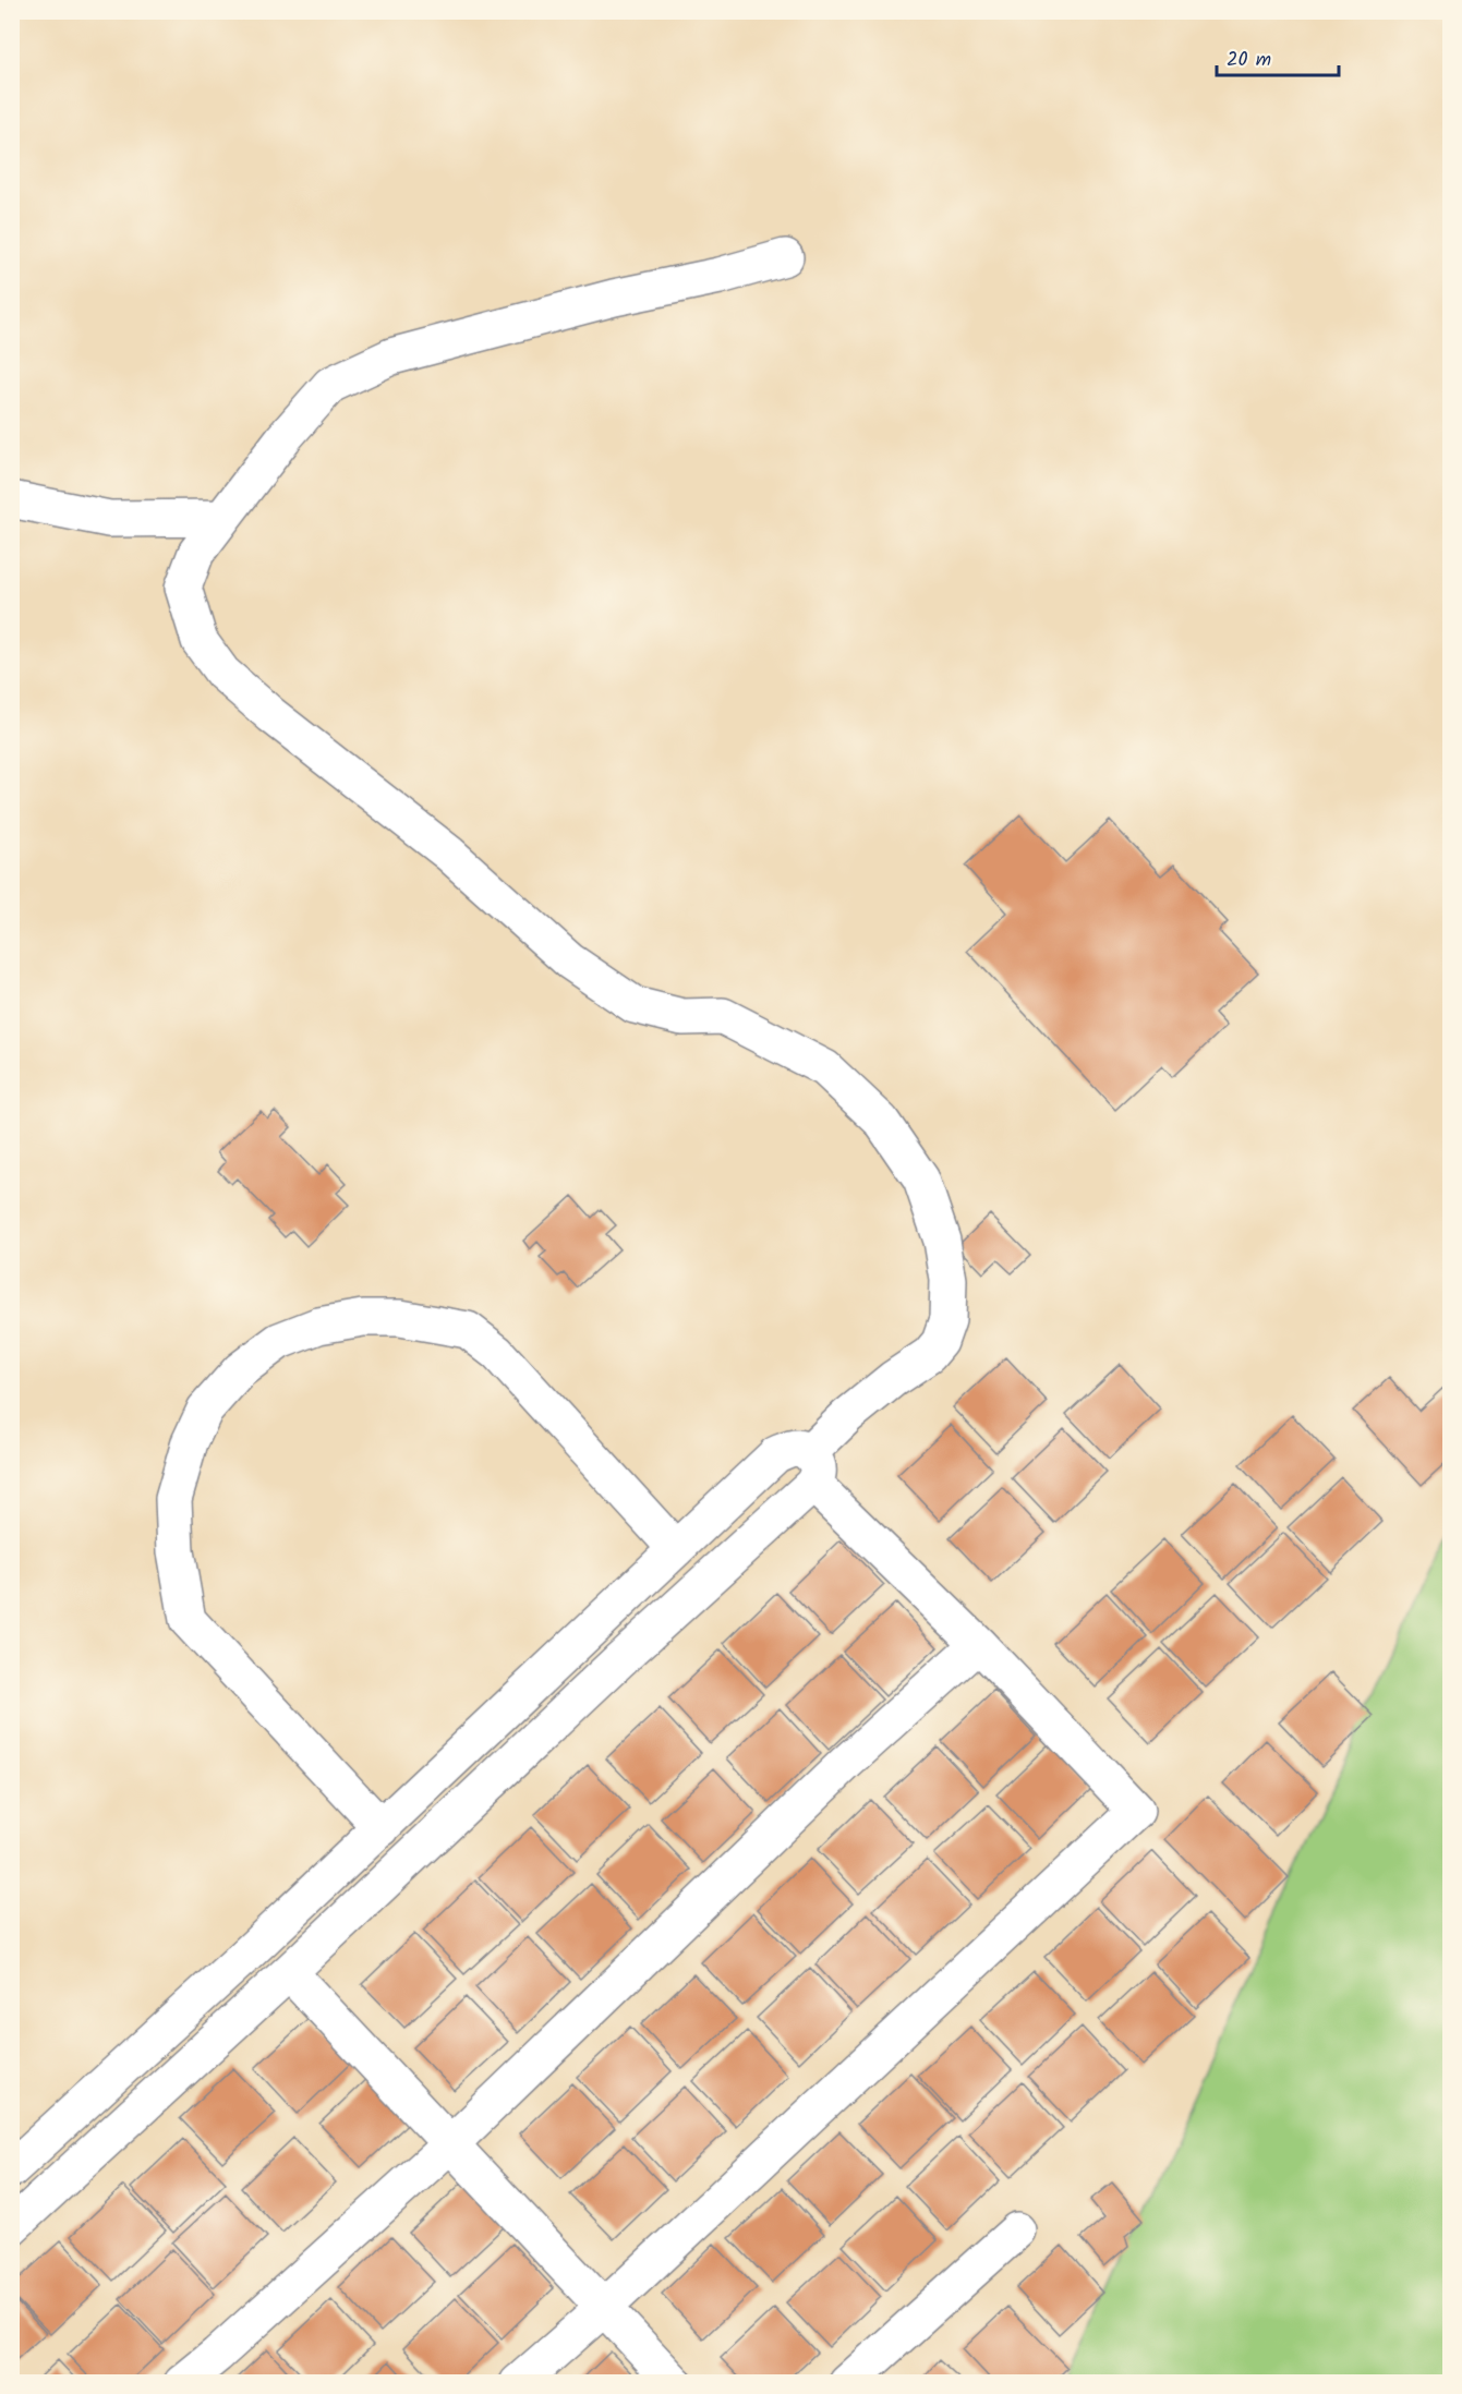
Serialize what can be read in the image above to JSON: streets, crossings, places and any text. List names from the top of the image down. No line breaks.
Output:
{"scale_bar":"20 m"}
